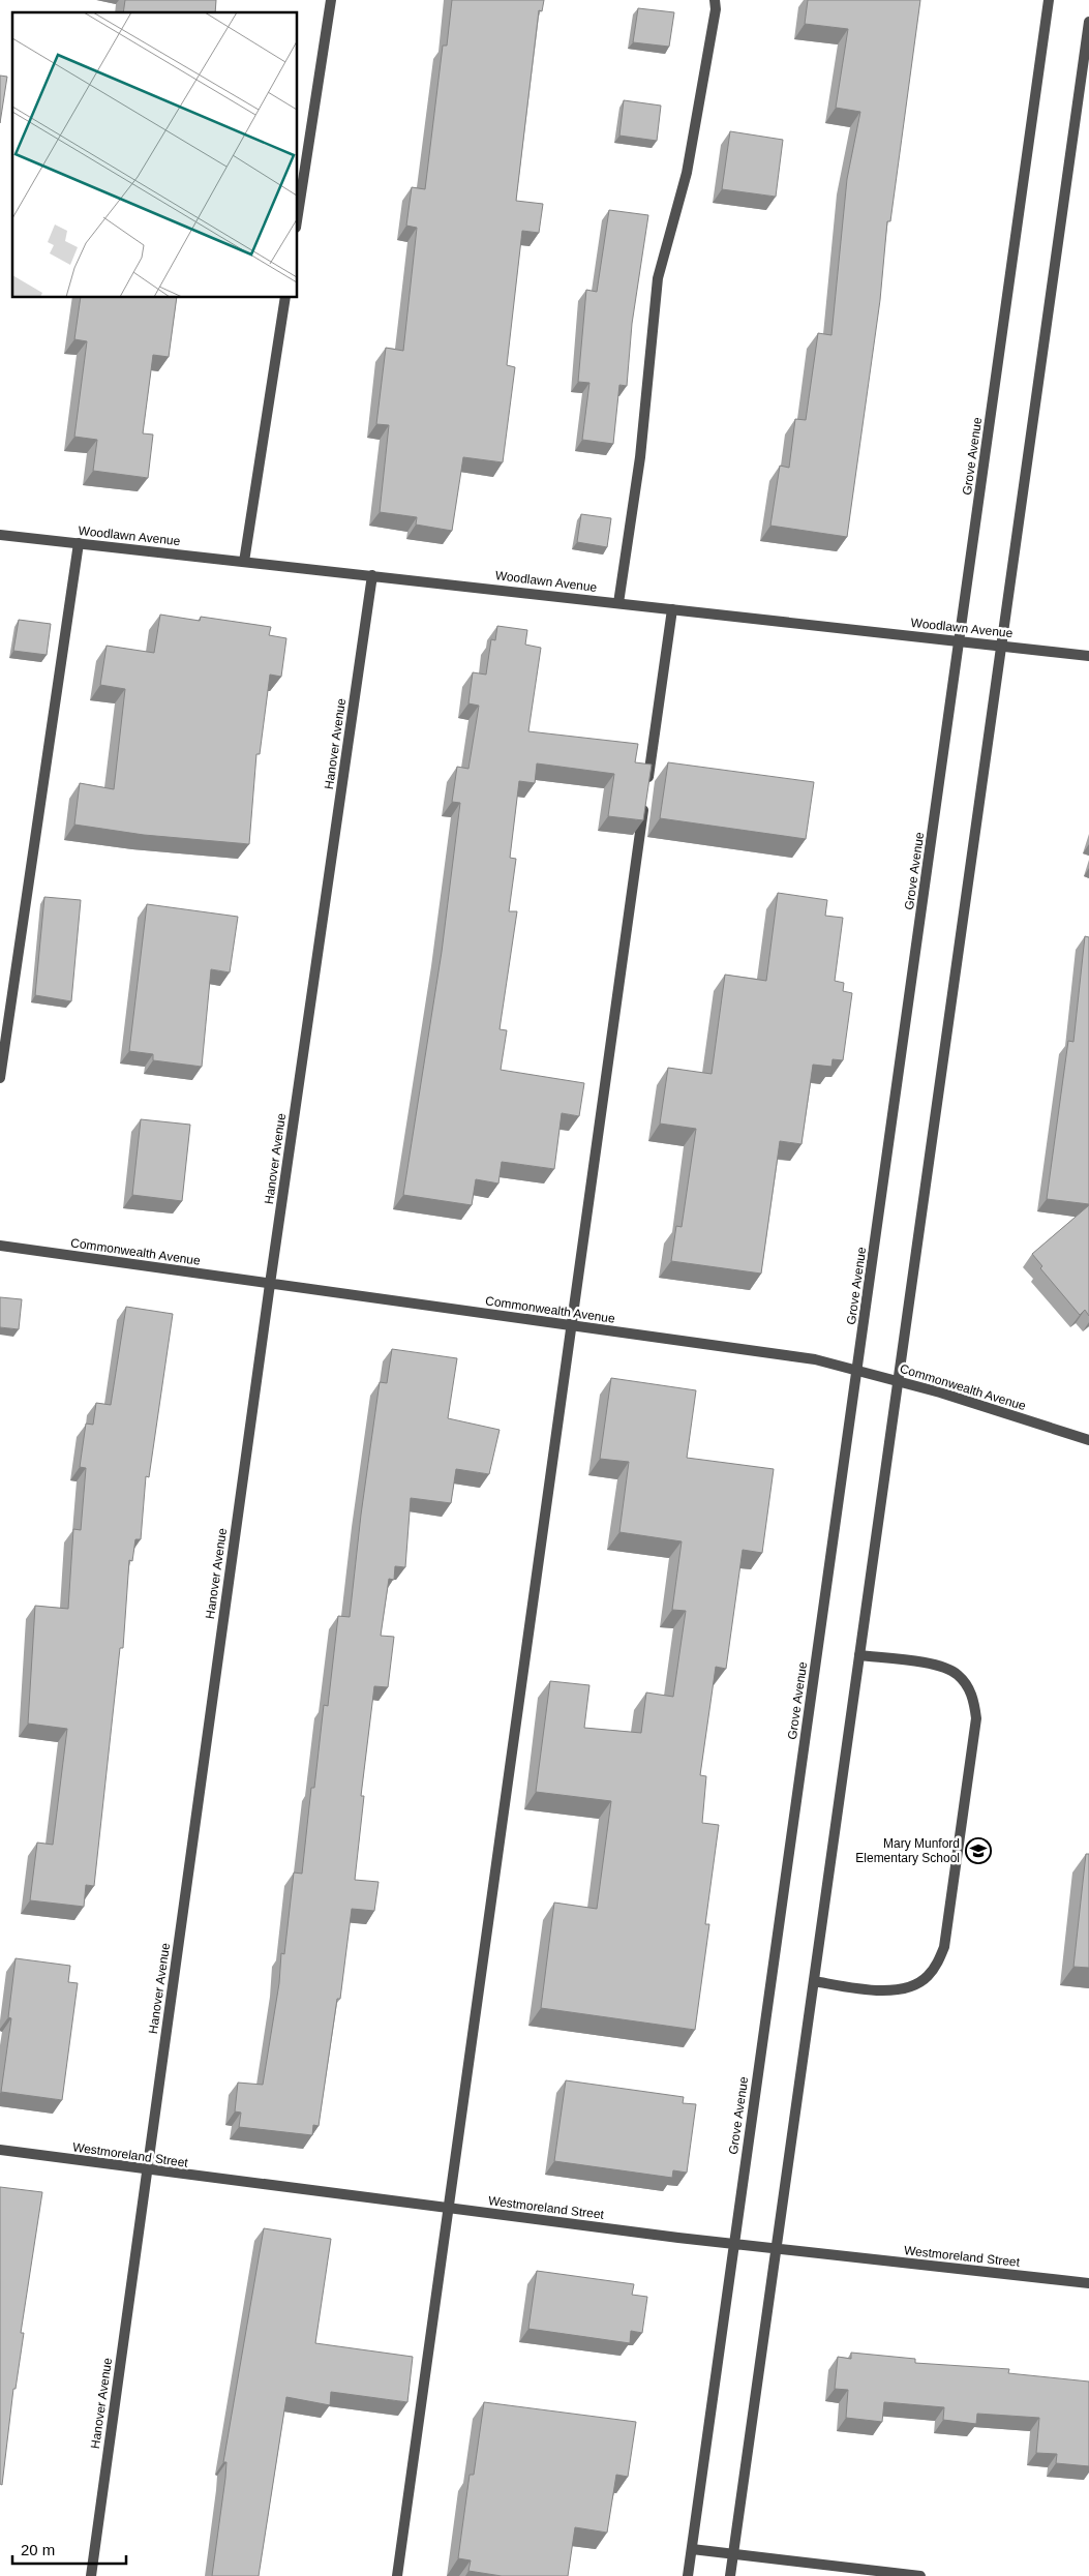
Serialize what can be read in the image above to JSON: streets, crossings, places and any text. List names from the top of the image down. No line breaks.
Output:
{"streets":{"street":["Grove Avenue","Woodlawn Avenue","Hanover Avenue","Commonwealth Avenue","Westmoreland Street"]},"crossings":[["Grove Avenue","Woodlawn Avenue"],["Grove Avenue","Commonwealth Avenue"],["Grove Avenue","Westmoreland Street"],["Woodlawn Avenue","Hanover Avenue"],["Hanover Avenue","Commonwealth Avenue"],["Hanover Avenue","Westmoreland Street"]],"places":{"school or university":["Mary Munford Elementary School"]},"scale_bar":"20 m"}
